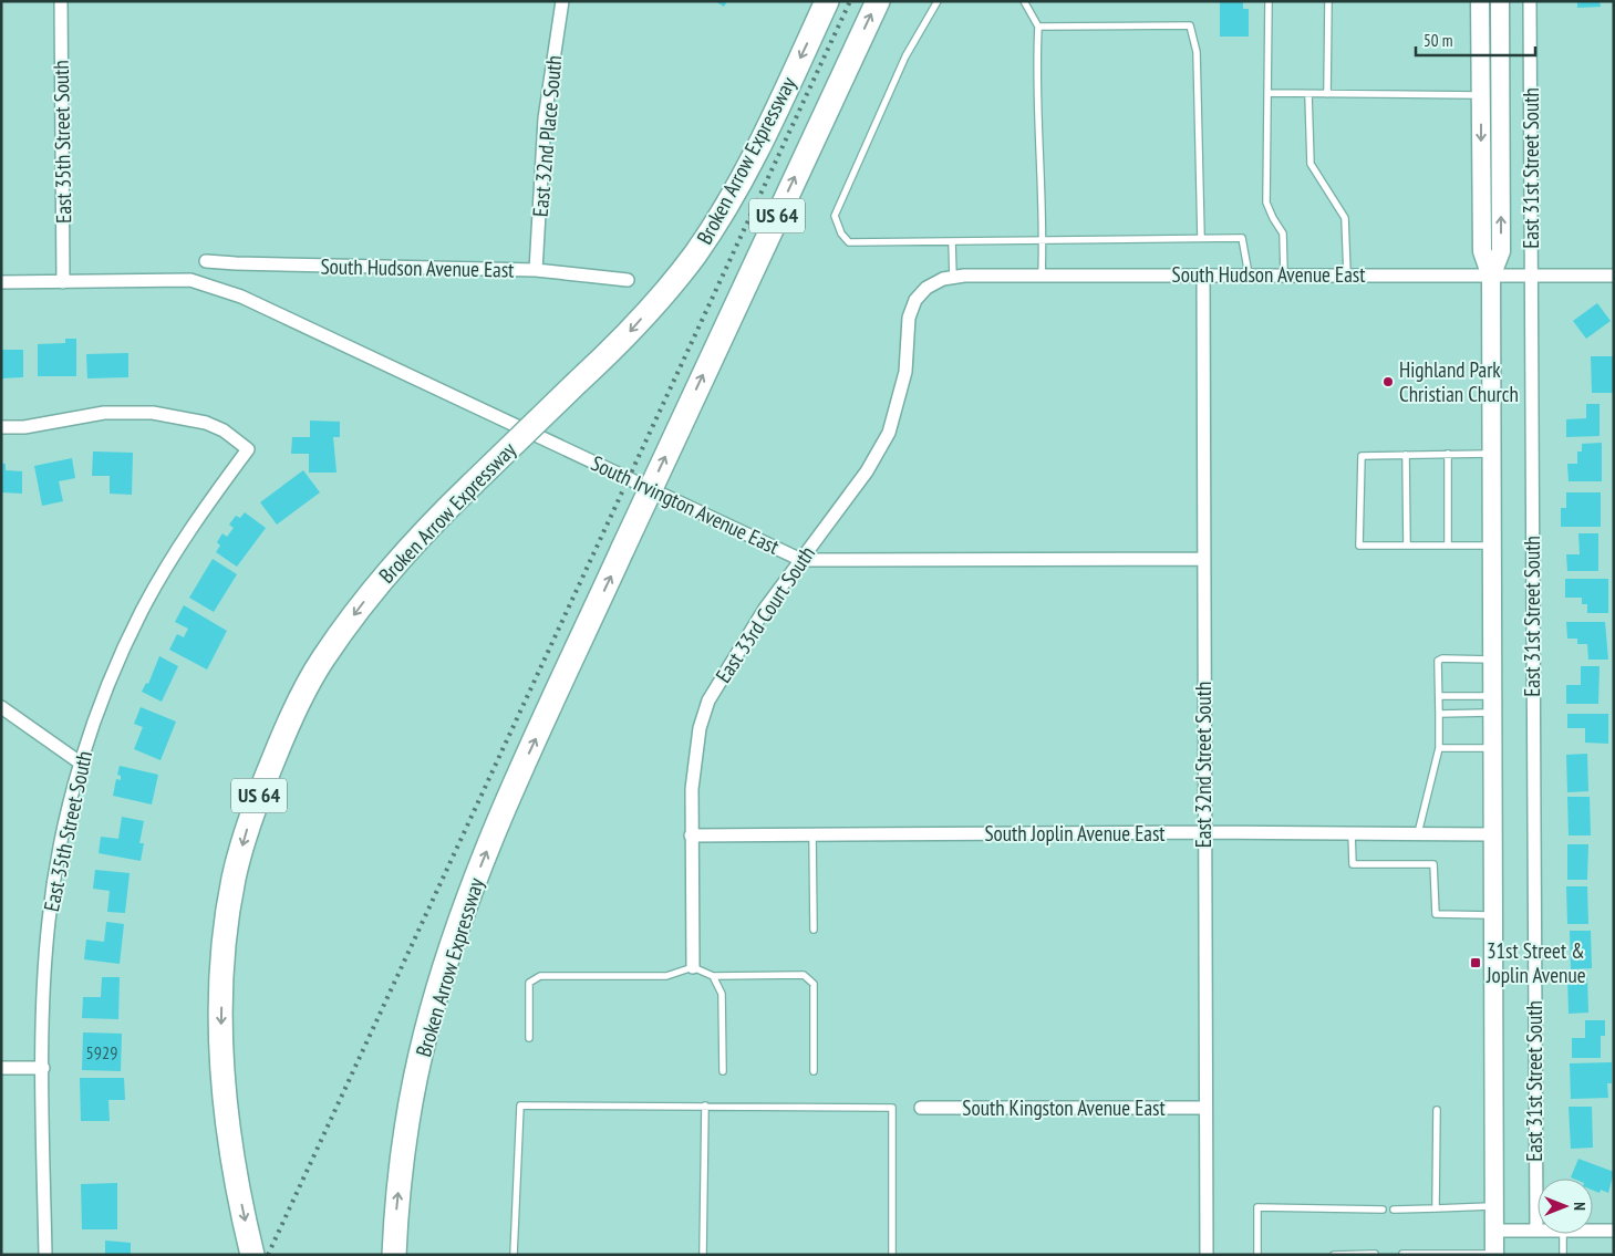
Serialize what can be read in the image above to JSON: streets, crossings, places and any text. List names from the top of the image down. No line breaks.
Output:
{"streets":{"highway":["Broken Arrow Expressway","US 64"],"main road":["East 31st Street South"],"street":["East 32nd Place South","East 35th Street South","South Hudson Avenue East","South Irvington Avenue East","East 33rd Court South","East 32nd Street South","South Joplin Avenue East","South Kingston Avenue East"]},"crossings":[["East 32nd Place South","South Hudson Avenue East"],["East 35th Street South","South Irvington Avenue East"],["East 31st Street South","South Hudson Avenue East"],["East 31st Street South","South Joplin Avenue East"],["South Hudson Avenue East","East 33rd Court South"],["South Hudson Avenue East","East 32nd Street South"],["South Irvington Avenue East","East 33rd Court South"],["South Irvington Avenue East","East 32nd Street South"],["East 33rd Court South","South Joplin Avenue East"],["East 32nd Street South","South Joplin Avenue East"],["East 32nd Street South","South Kingston Avenue East"]],"places":{"other":["Highland Park Christian Church"],"transit":["31st Street & Joplin Avenue"]},"house_numbers":["5929"],"scale_bar":"50 m","north":"right"}
